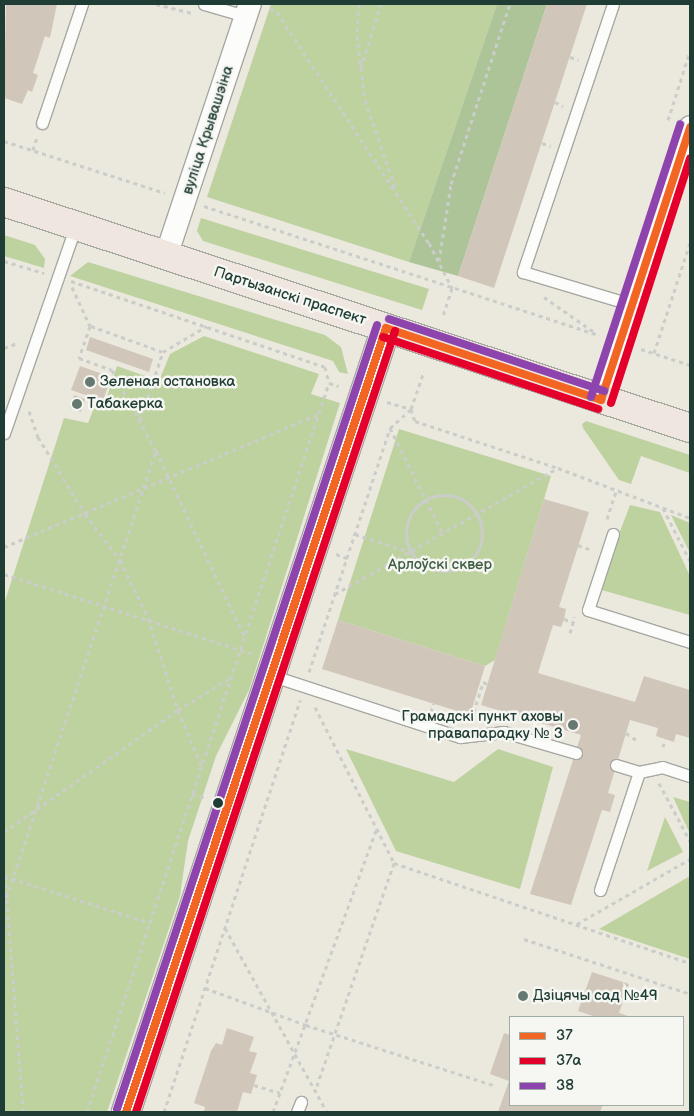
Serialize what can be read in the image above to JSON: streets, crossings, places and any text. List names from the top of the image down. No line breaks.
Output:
{"streets":{"main road":["Партызанскі праспект"],"street":["вуліца Крывашэіна"]},"crossings":[["вуліца Крывашэіна","Партызанскі праспект"]],"parks":["Арлоўскі сквер"],"places":["Зеленая остановка","Табакерка","Грамадскі пункт аховы правапарадку № 3","Дзіцячы сад №49"],"lines":["transit line 38","transit line 37","transit line 37а"],"legend":["37","37а","38"]}
